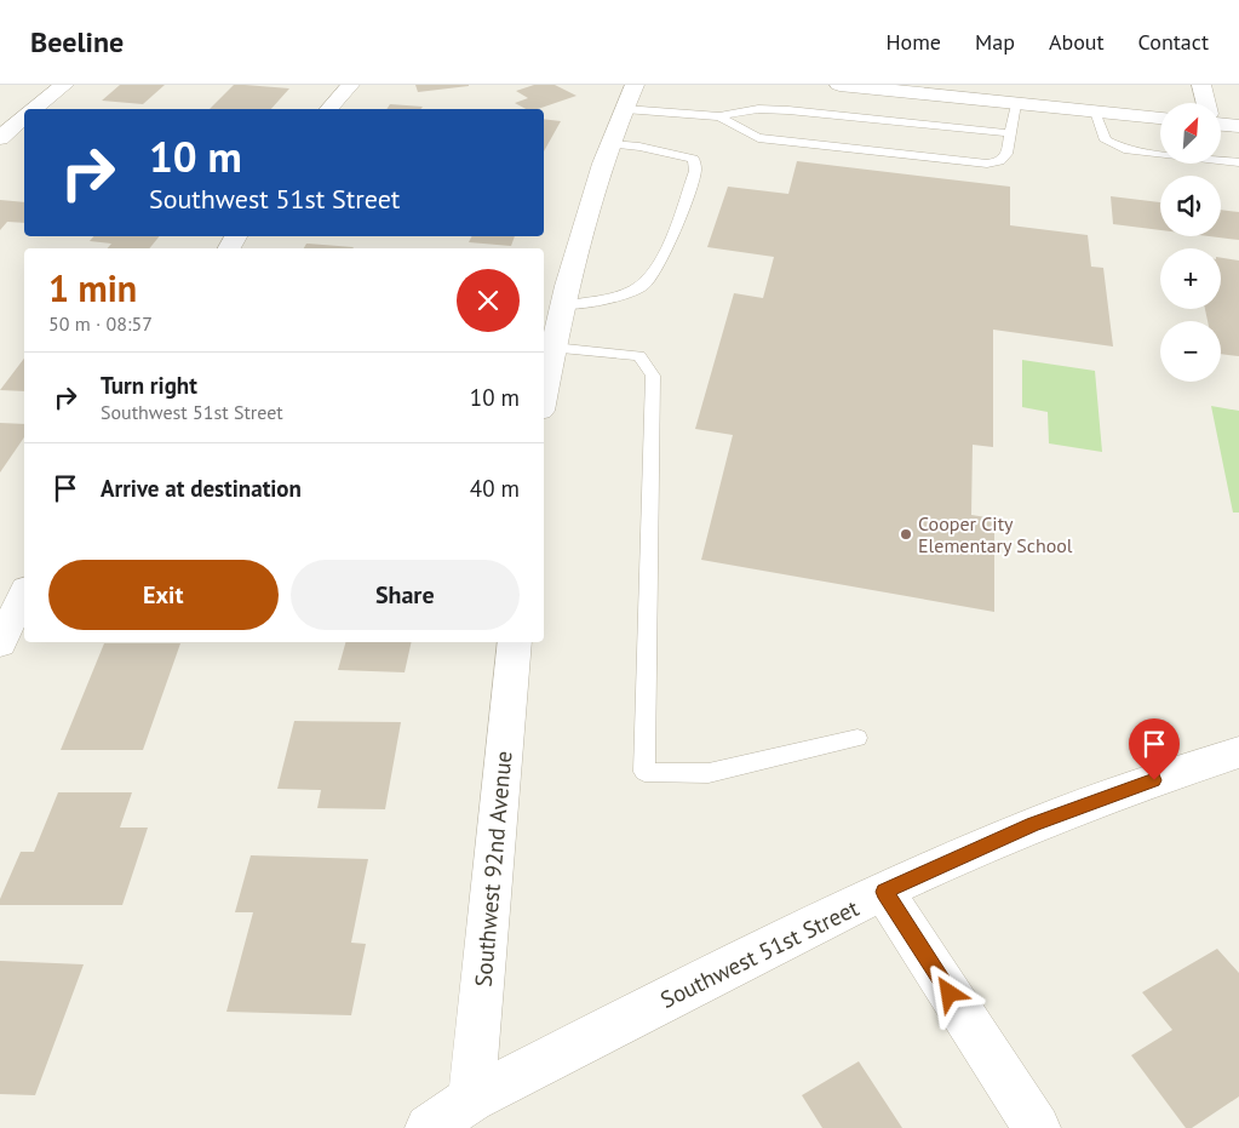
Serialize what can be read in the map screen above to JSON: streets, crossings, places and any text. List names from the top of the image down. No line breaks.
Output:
{"streets":{"street":["Southwest 92nd Avenue","Southwest 51st Street"]},"crossings":[["Southwest 92nd Avenue","Southwest 51st Street"]],"places":["Cooper City Elementary School"],"north":"top right","page":{"header":"Beeline","nav":["Home","Map","About","Contact"],"map_buttons":["+","−"],"turn":["10 m","Southwest 51st Street"],"heading":["1 min","50 m · 08:57"],"list":[{"name":"Turn right","note":"Southwest 51st Street","value":"10 m"},{"name":"Arrive at destination","value":"40 m"}],"buttons":["Exit","Share"]}}
